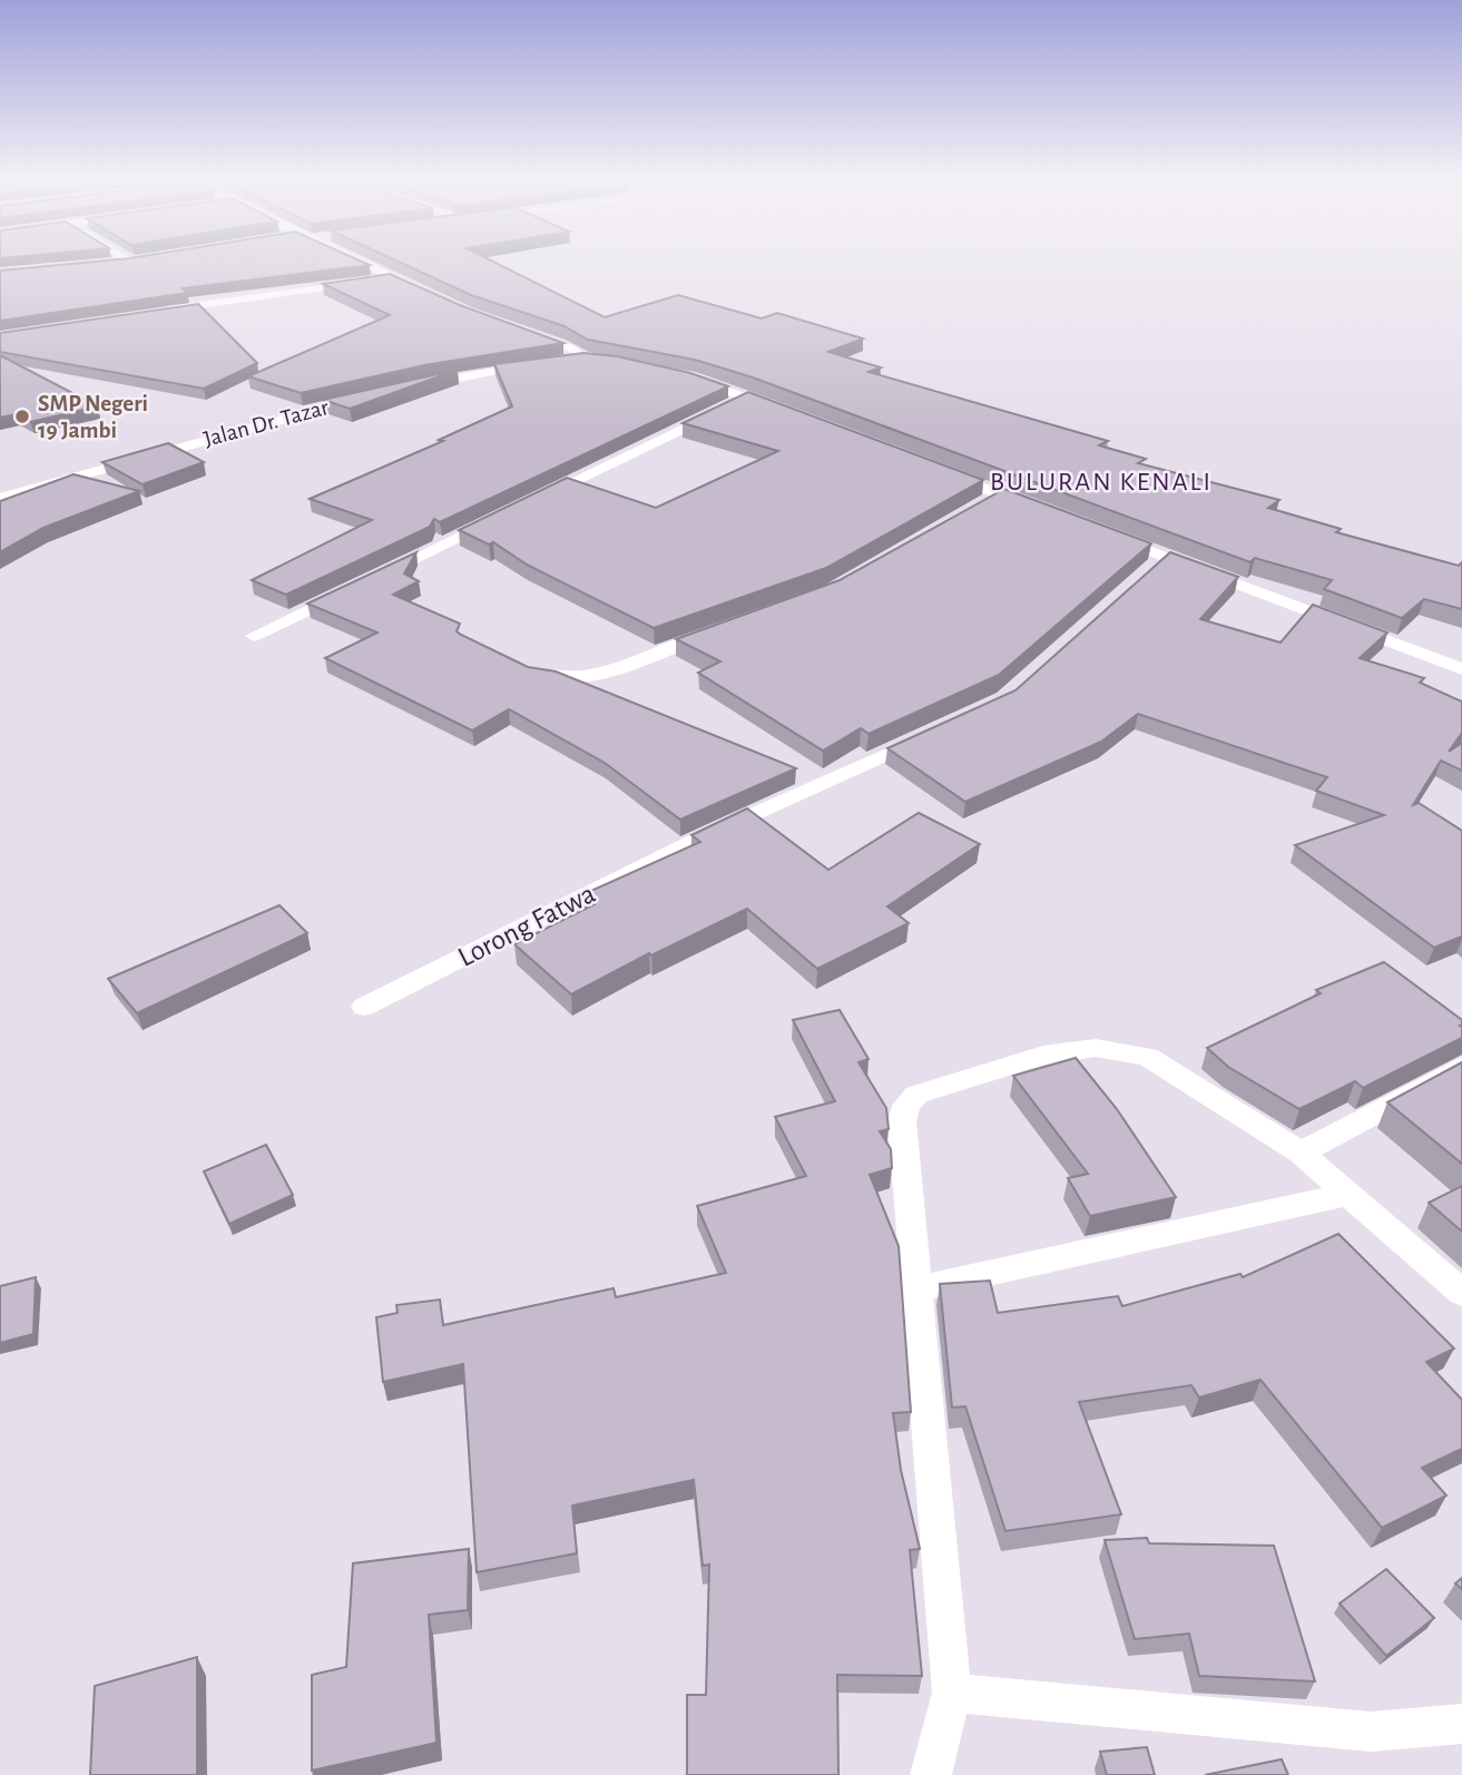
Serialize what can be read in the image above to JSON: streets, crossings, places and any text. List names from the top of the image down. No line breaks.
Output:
{"streets":{"street":["Jalan Dr. Tazar","Lorong Fatwa"]},"districts":["BULURAN KENALI"],"places":["SMP Negeri 19 Jambi"]}
